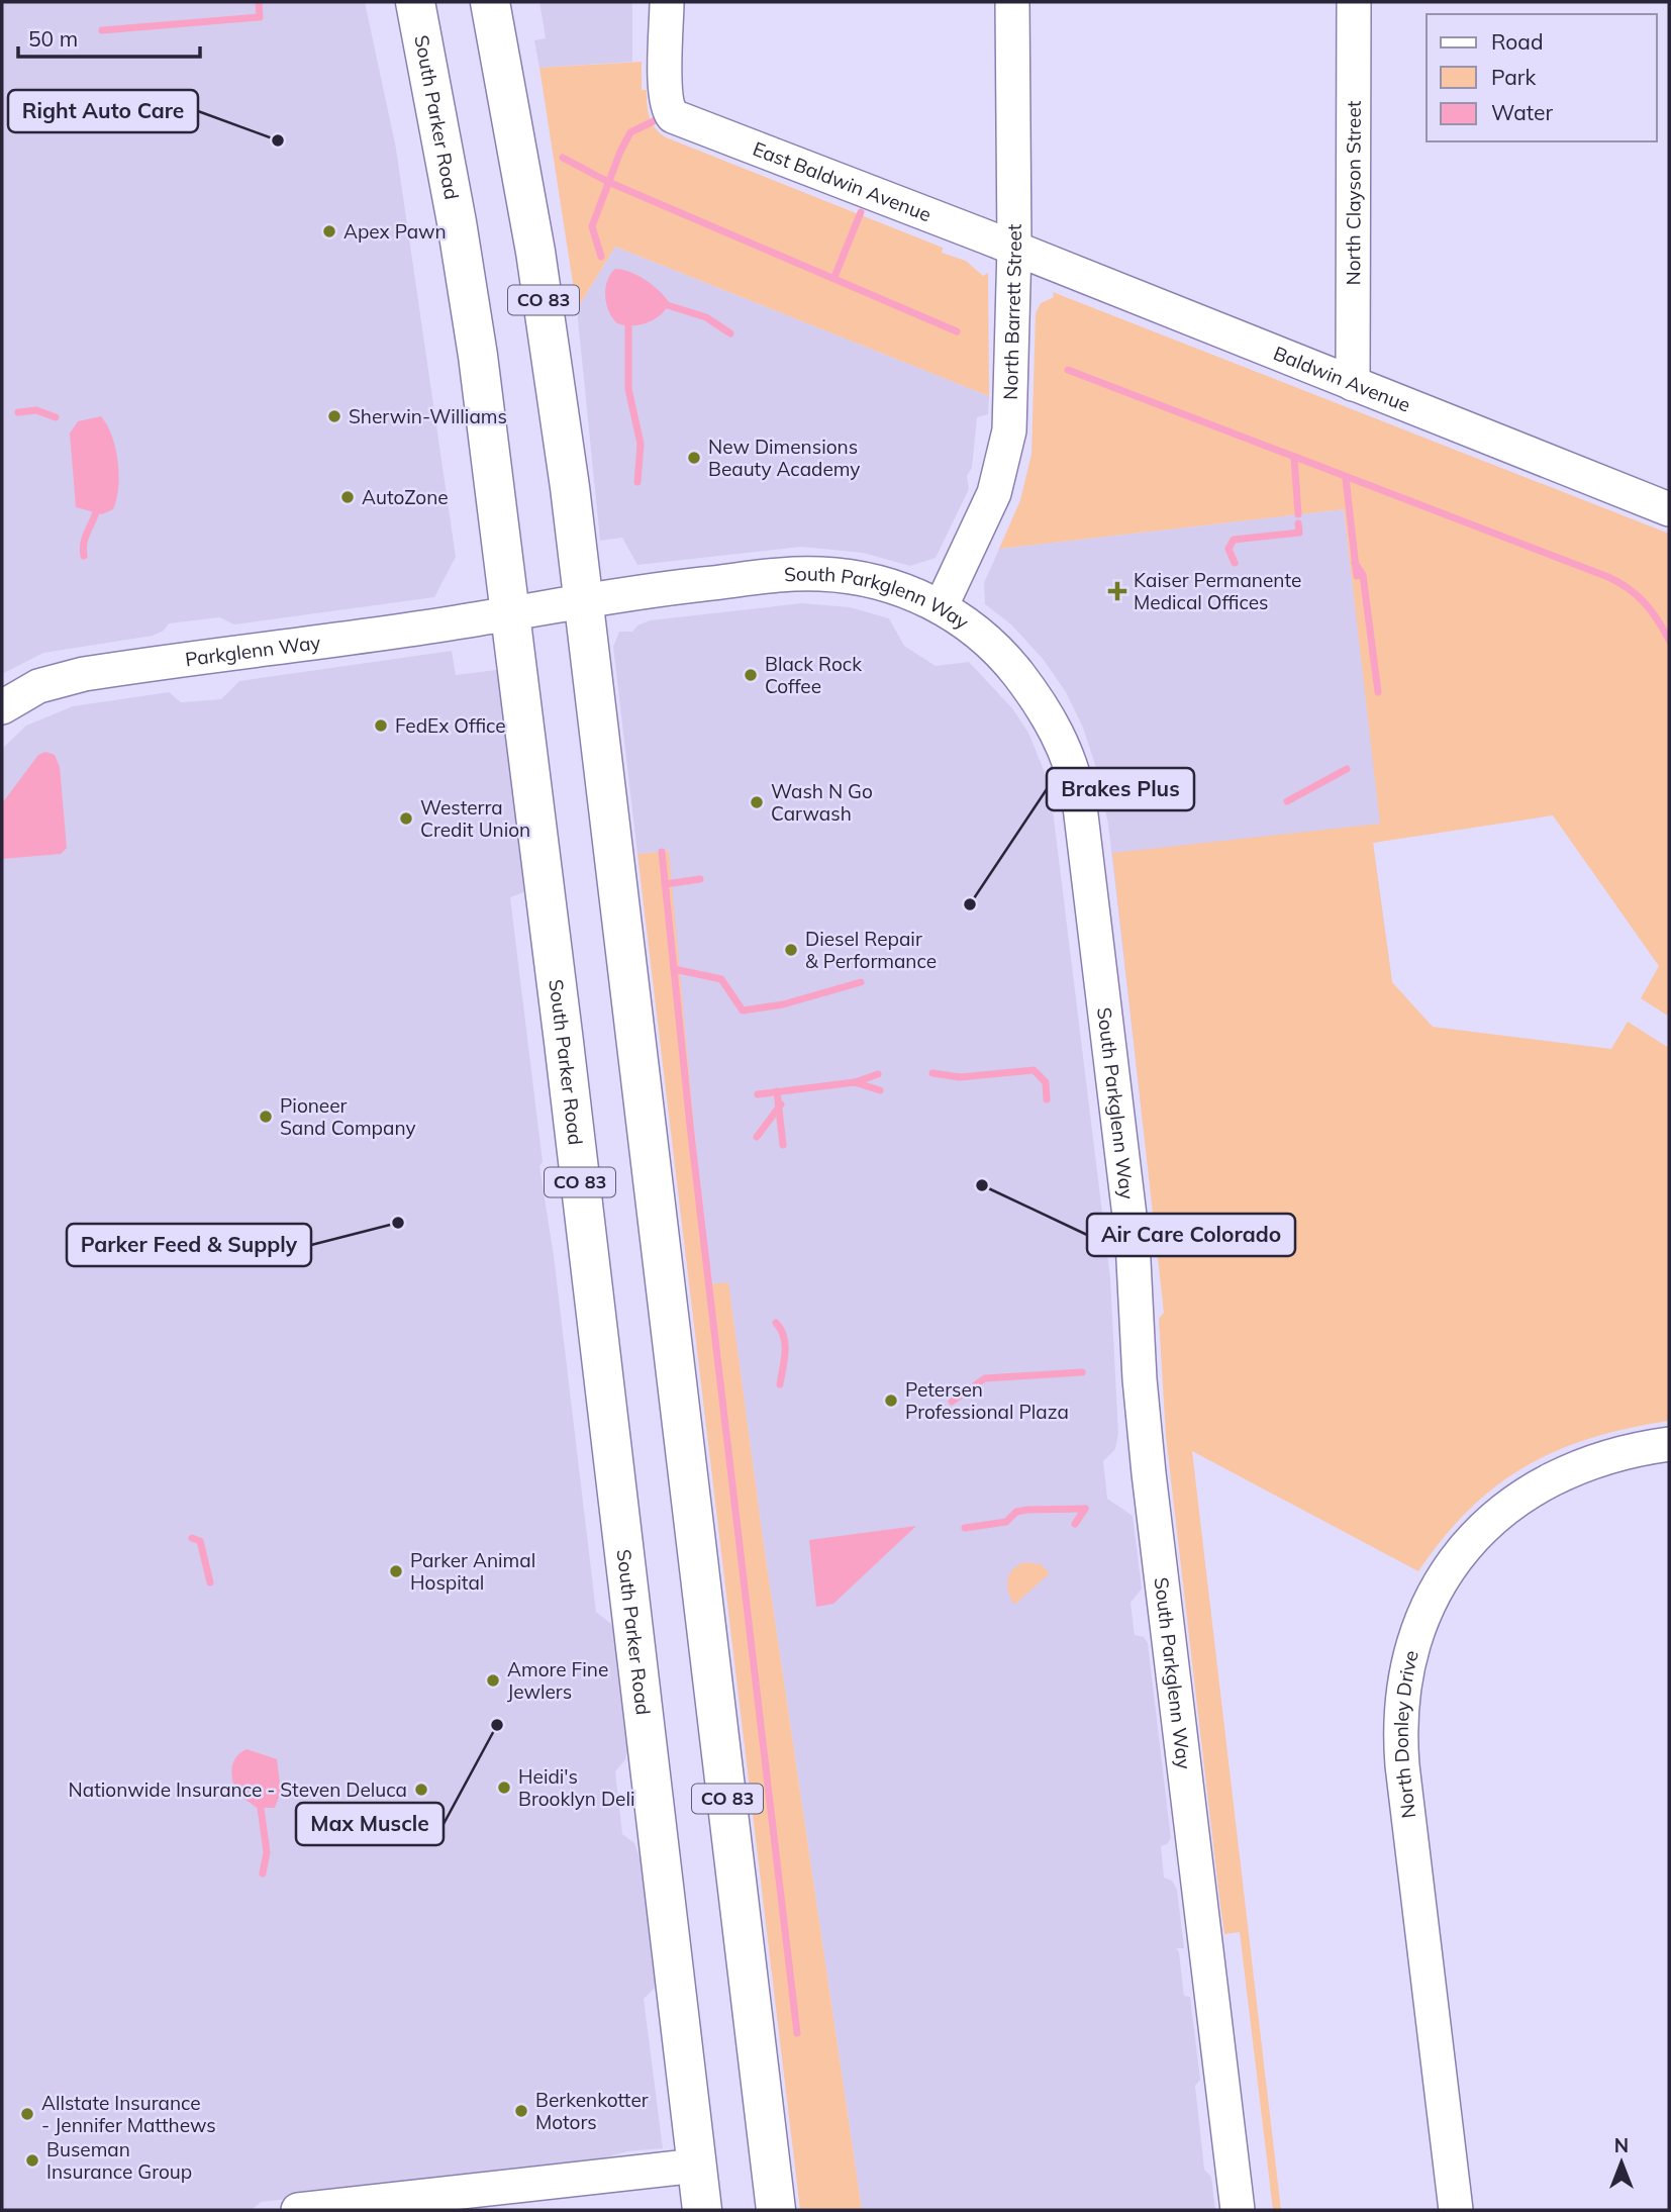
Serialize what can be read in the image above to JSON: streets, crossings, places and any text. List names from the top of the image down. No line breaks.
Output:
{"streets":{"highway":["South Parker Road","CO 83"],"street":["East Baldwin Avenue","North Clayson Street","North Barrett Street","Baldwin Avenue","South Parkglenn Way","Parkglenn Way","North Donley Drive"]},"crossings":[["South Parker Road","South Parkglenn Way"],["South Parker Road","Parkglenn Way"],["East Baldwin Avenue","North Barrett Street"],["East Baldwin Avenue","Baldwin Avenue"],["North Clayson Street","Baldwin Avenue"],["CO 83","South Parkglenn Way"],["North Barrett Street","Baldwin Avenue"],["North Barrett Street","South Parkglenn Way"],["South Parkglenn Way","Parkglenn Way"]],"places":{"other":["Right Auto Care","Apex Pawn","Sherwin-Williams","New Dimensions Beauty Academy","AutoZone","Black Rock Coffee","FedEx Office","Wash N Go Carwash","Westerra Credit Union","Brakes Plus","Diesel Repair & Performance","Pioneer Sand Company","Air Care Colorado","Parker Feed & Supply","Petersen Professional Plaza","Parker Animal Hospital","Amore Fine Jewlers","Max Muscle","Heidi's Brooklyn Deli","Nationwide Insurance - Steven Deluca","Berkenkotter Motors","Allstate Insurance - Jennifer Matthews","Buseman Insurance Group"],"health":["Kaiser Permanente Medical Offices"]},"legend":["Road","Park","Water"],"scale_bar":"50 m","north":"top"}
